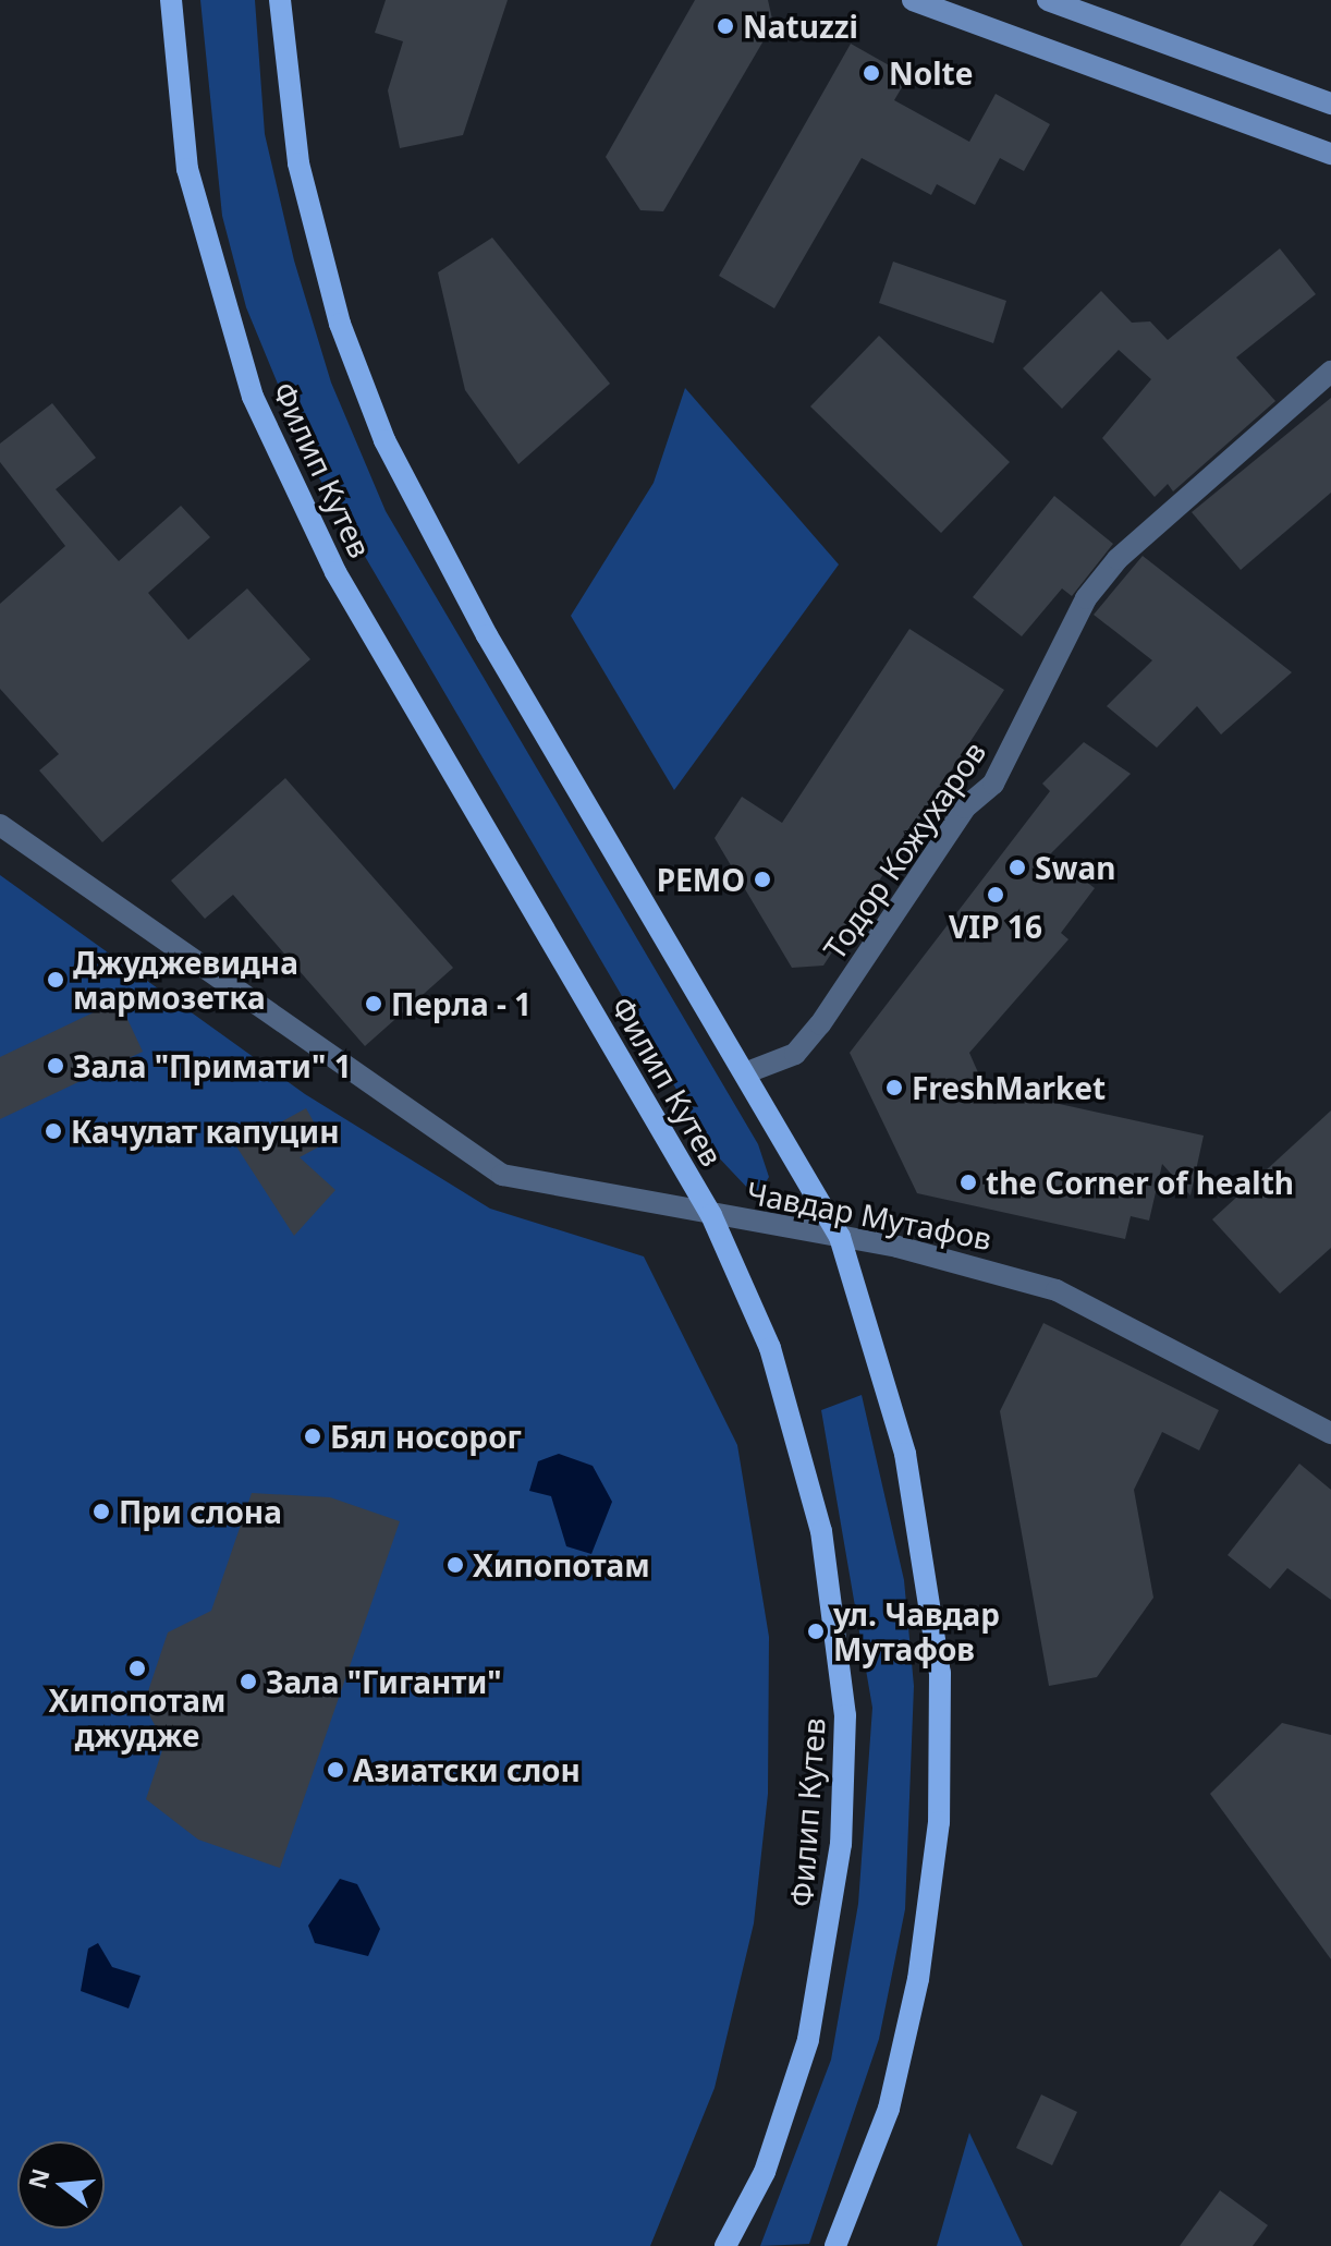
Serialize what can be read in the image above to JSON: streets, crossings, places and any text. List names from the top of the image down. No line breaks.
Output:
{"streets":{"main road":["Филип Кутев"],"street":["Тодор Кожухаров","Чавдар Мутафов"]},"crossings":[["Филип Кутев","Чавдар Мутафов"]],"places":["Natuzzi","Nolte","Swan","РЕМО","VIP 16","Джуджевидна мармозетка","Перла - 1","Зала \"Примати\" 1","FreshMarket","Качулат капуцин","the Corner of health","Бял носорог","При слона","Хипопотам","ул. Чавдар Мутафов","Хипопотам джудже","Зала \"Гиганти\"","Азиатски слон"],"north":"left"}
